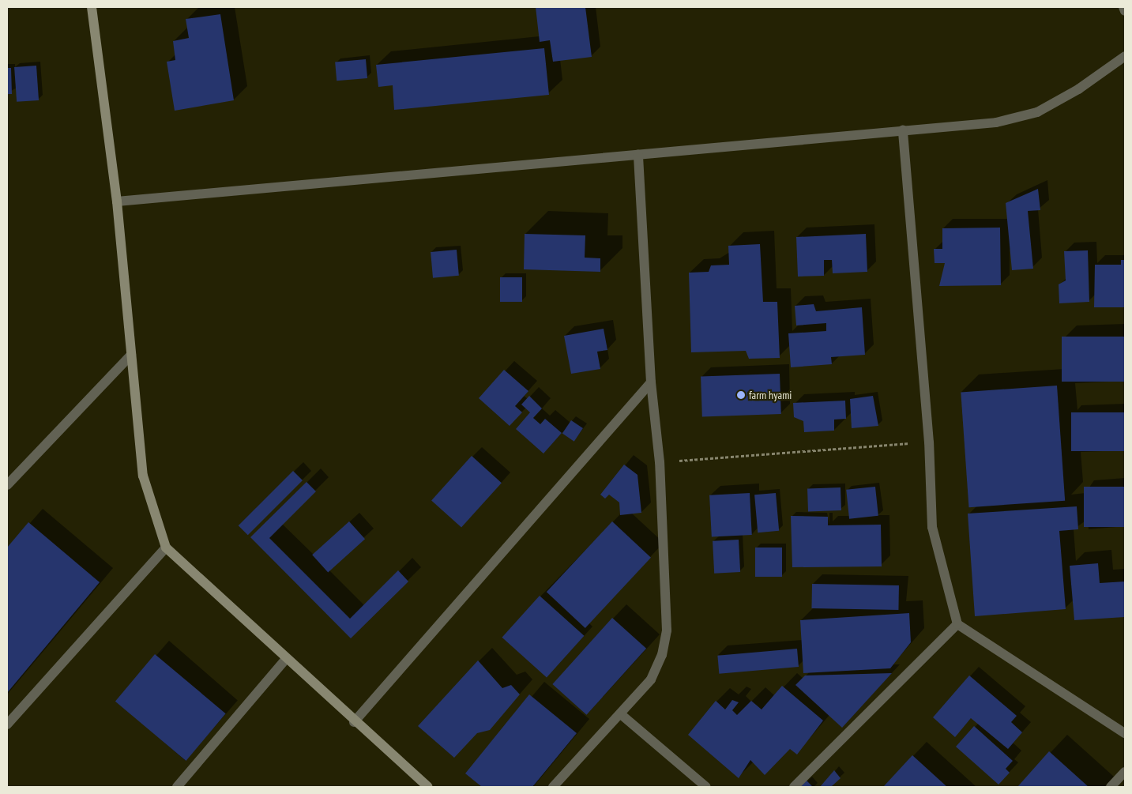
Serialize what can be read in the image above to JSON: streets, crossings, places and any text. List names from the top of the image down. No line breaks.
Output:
{"places":["farm hyami"]}
